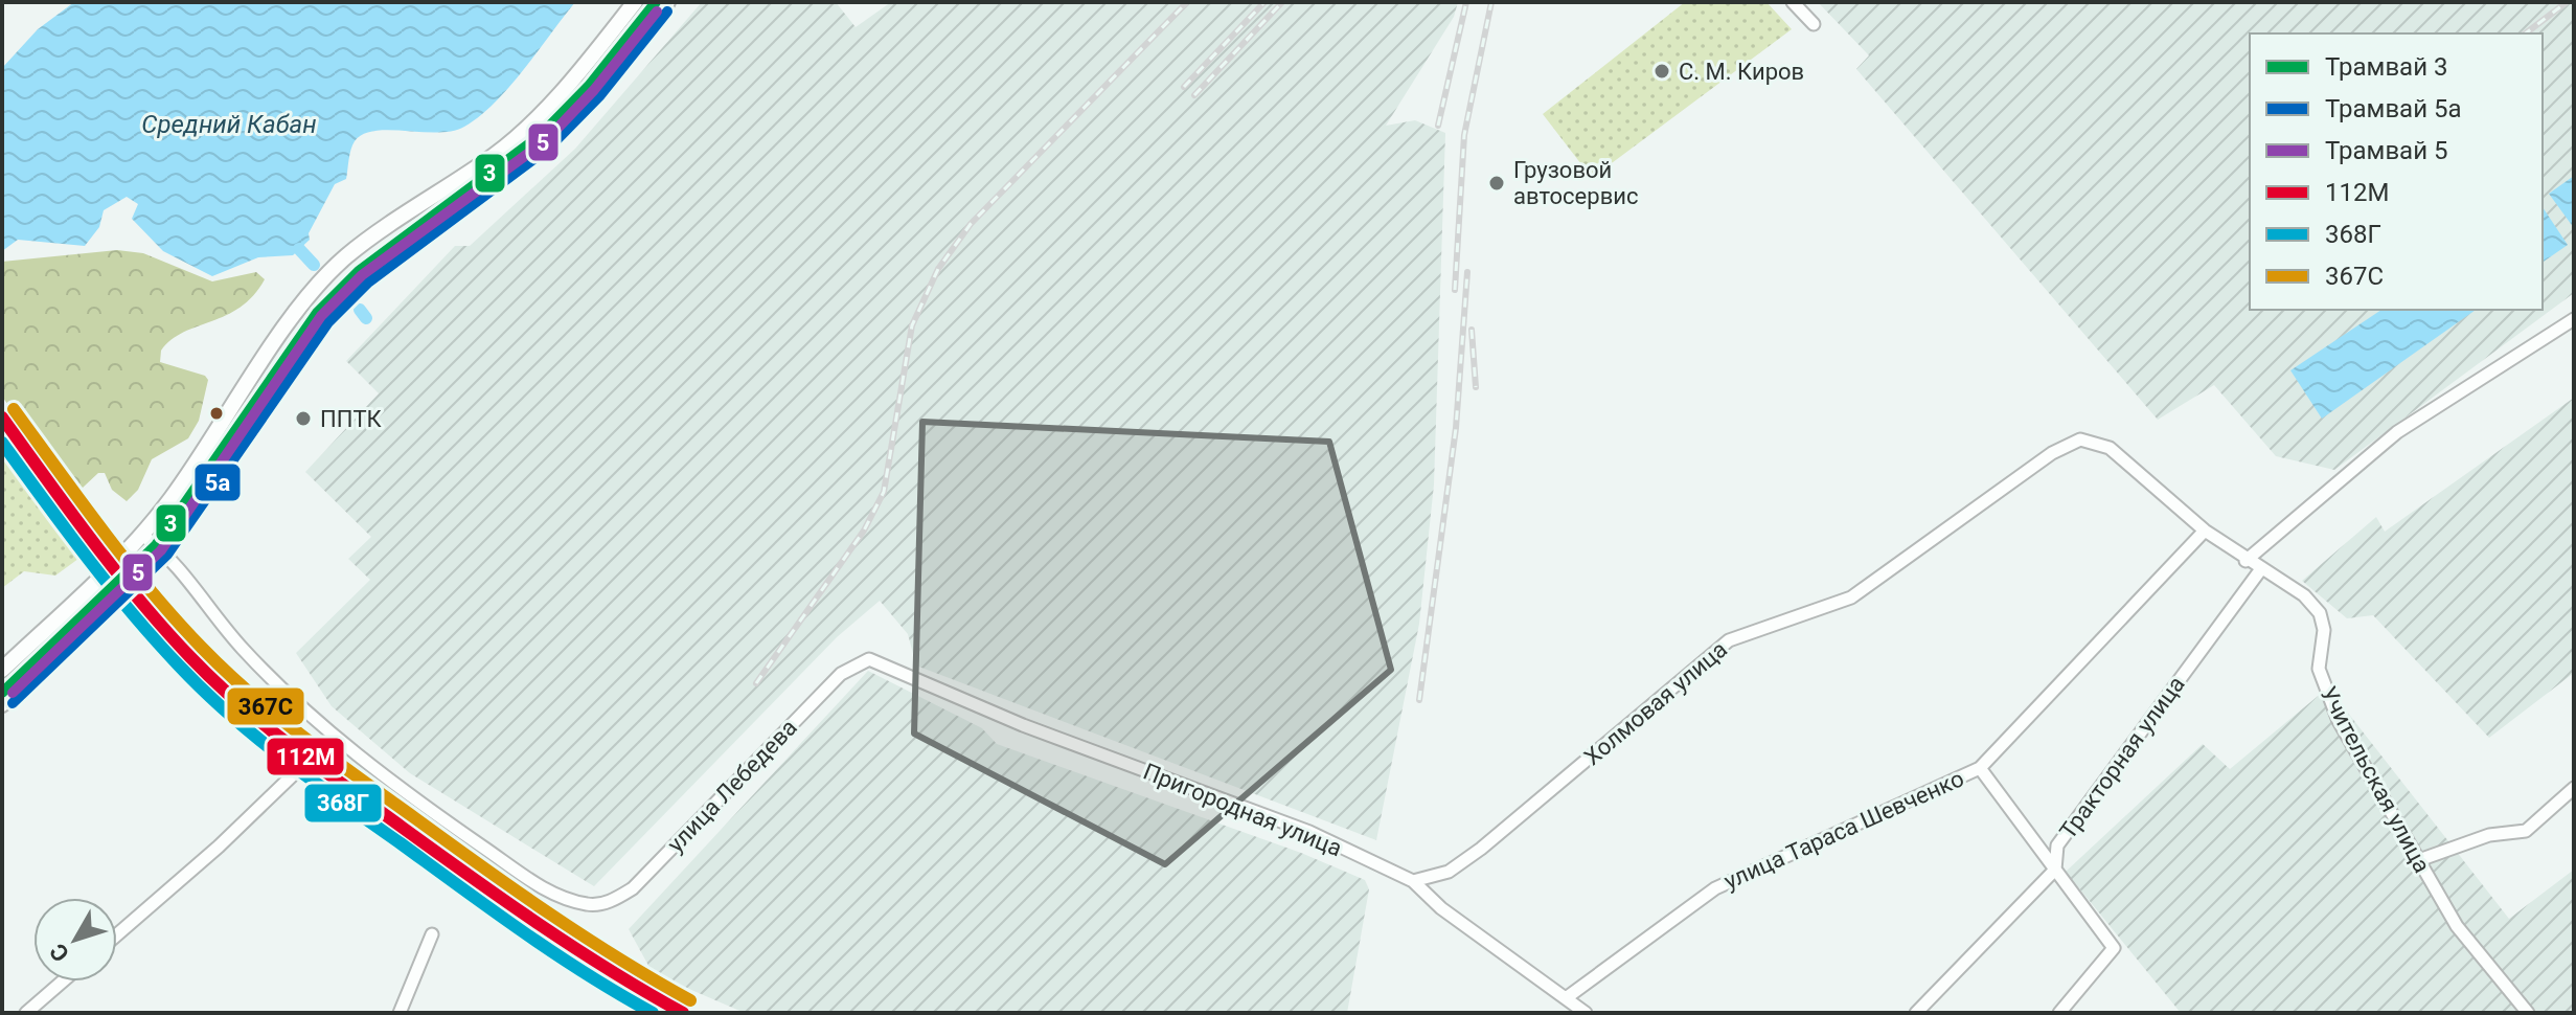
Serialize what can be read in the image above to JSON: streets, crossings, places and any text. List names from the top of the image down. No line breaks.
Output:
{"streets":{"street":["Холмовая улица","Тракторная улица","Учительская улица","улица Лебедева","Пригородная улица","улица Тараса Шевченко"]},"crossings":[["Холмовая улица","Учительская улица"],["Холмовая улица","Пригородная улица"],["Тракторная улица","Учительская улица"],["Учительская улица","улица Тараса Шевченко"],["улица Лебедева","Пригородная улица"],["Пригородная улица","улица Тараса Шевченко"]],"water":["Средний Кабан"],"places":["С. М. Киров","Грузовой автосервис","ППТК"],"lines":["tram line 3","tram line 5а","tram line 5","transit line 367С","transit line 112М","transit line 368Г"],"legend":["Трамвай 3","Трамвай 5а","Трамвай 5","112М","368Г","367С"],"north":"bottom left"}
